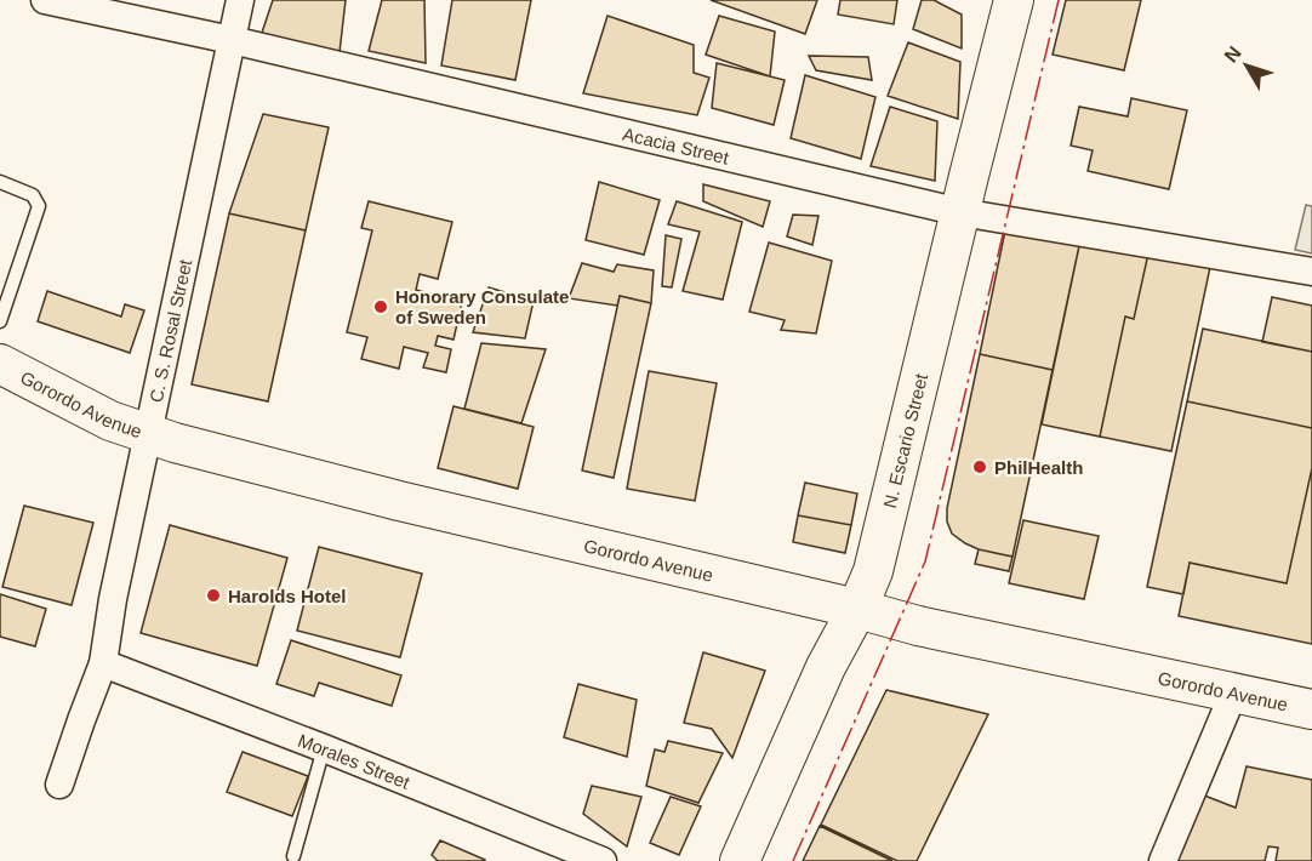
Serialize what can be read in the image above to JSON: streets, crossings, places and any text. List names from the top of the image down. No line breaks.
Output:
{"streets":{"main road":["Gorordo Avenue","N. Escario Street"],"street":["Acacia Street","C. S. Rosal Street","Morales Street"]},"crossings":[["Acacia Street","C. S. Rosal Street"],["Acacia Street","N. Escario Street"],["C. S. Rosal Street","Gorordo Avenue"],["C. S. Rosal Street","Morales Street"],["Gorordo Avenue","N. Escario Street"]],"places":["Honorary Consulate of Sweden","PhilHealth","Harolds Hotel"],"north":"top left"}
